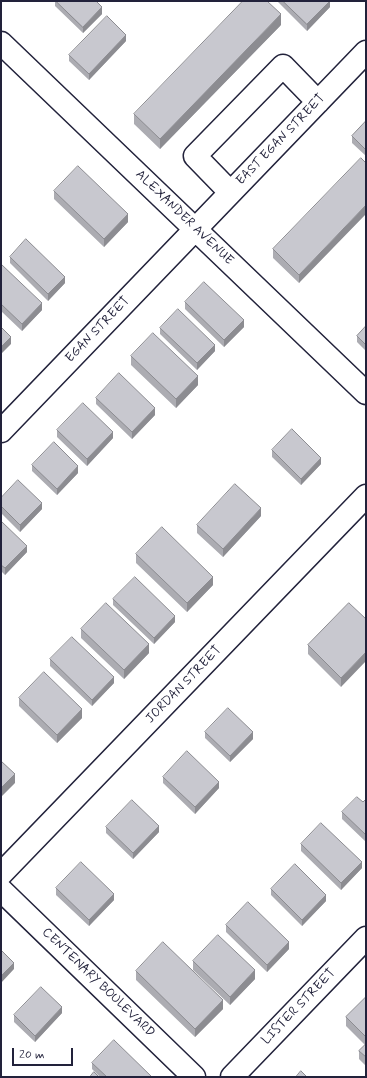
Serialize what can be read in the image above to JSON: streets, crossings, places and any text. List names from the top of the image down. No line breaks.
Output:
{"streets":{"street":["EAST EGAN STREET","ALEXANDER AVENUE","EGAN STREET","JORDAN STREET","CENTENARY BOULEVARD","LISTER STREET"]},"crossings":[["EAST EGAN STREET","ALEXANDER AVENUE"],["EAST EGAN STREET","EGAN STREET"],["ALEXANDER AVENUE","EGAN STREET"]],"scale_bar":"20 m"}
